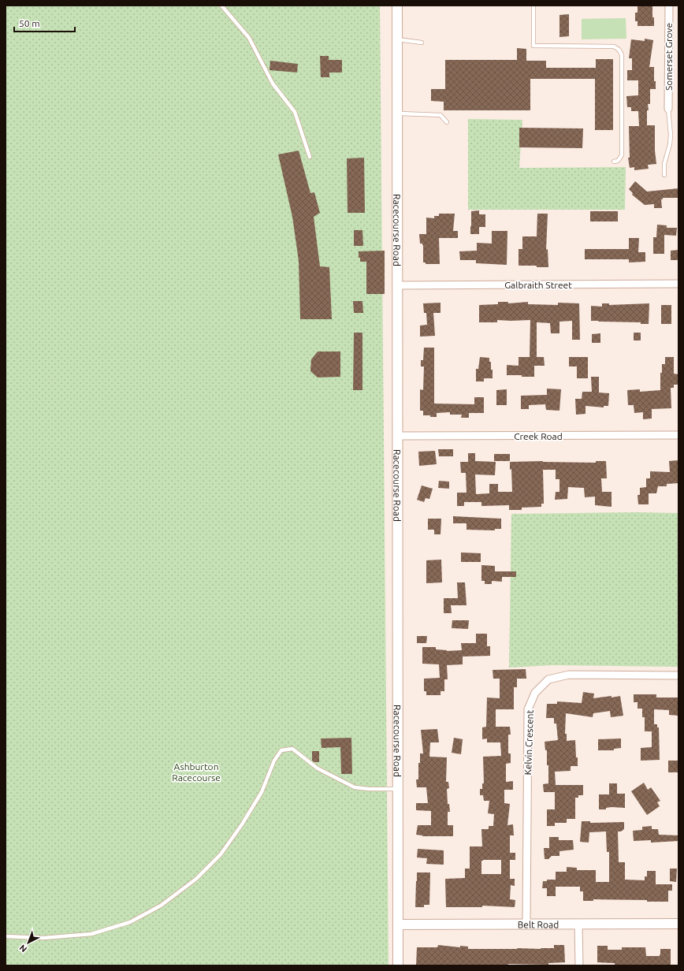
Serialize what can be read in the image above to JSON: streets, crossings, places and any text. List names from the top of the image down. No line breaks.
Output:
{"streets":{"street":["Somerset Grove","Racecourse Road","Galbraith Street","Creek Road","Kelvin Crescent","Belt Road"]},"crossings":[["Racecourse Road","Galbraith Street"],["Racecourse Road","Creek Road"],["Racecourse Road","Belt Road"],["Kelvin Crescent","Belt Road"]],"parks":["Ashburton Racecourse"],"scale_bar":"50 m","north":"bottom left"}
